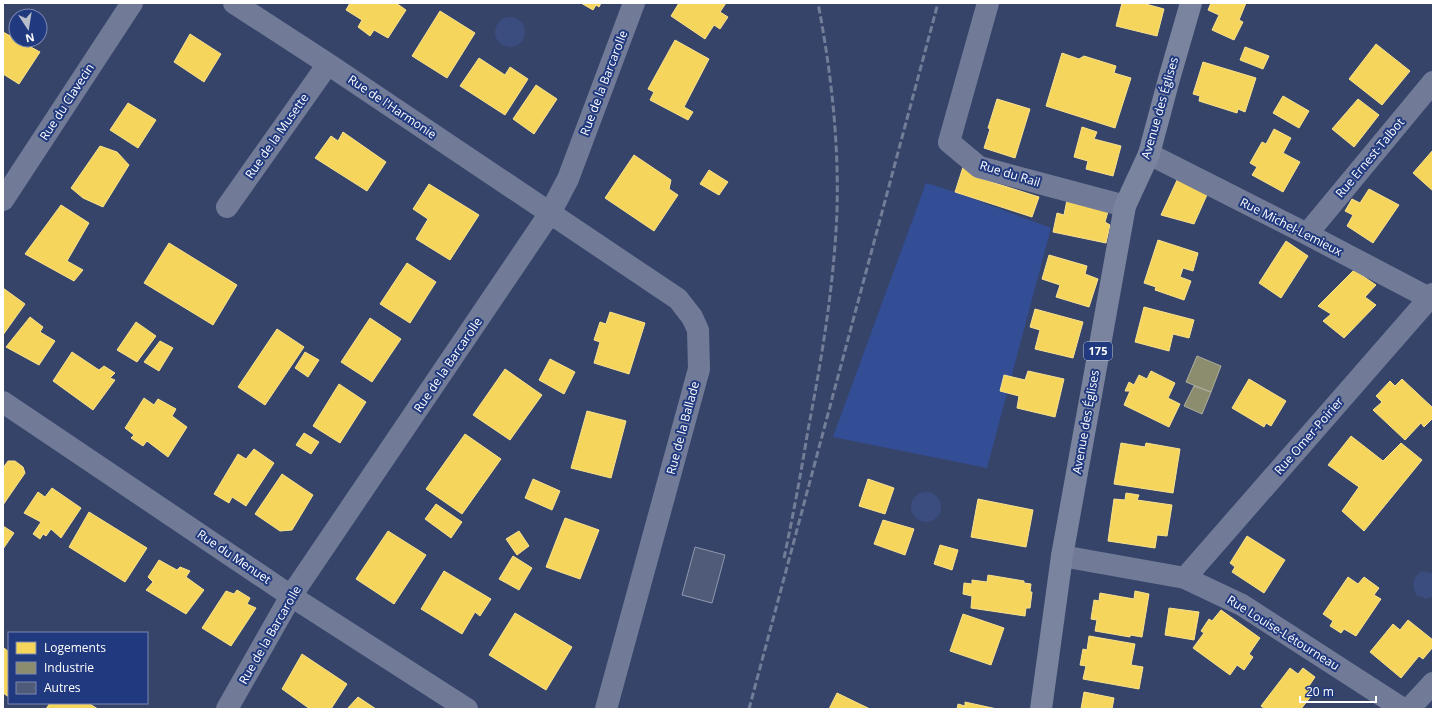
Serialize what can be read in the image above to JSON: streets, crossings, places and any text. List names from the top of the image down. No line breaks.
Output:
{"streets":{"main road":["Avenue des Églises","175"],"street":["Rue de la Barcarolle","Rue du Clavecin","Rue de l'Harmonie","Rue de la Musette","Rue Ernest-Talbot","Rue du Rail","Rue Michel-Lemieux","Rue de la Ballade","Rue Omer-Poirier","Rue du Menuet","Rue Louise-Létourneau"]},"crossings":[["Rue de la Barcarolle","Rue de l'Harmonie"],["Rue de la Barcarolle","Rue de la Ballade"],["Rue de la Barcarolle","Rue du Menuet"],["Rue de l'Harmonie","Rue de la Musette"],["Rue de l'Harmonie","Rue de la Ballade"],["Avenue des Églises","Rue du Rail"],["Avenue des Églises","Rue Michel-Lemieux"],["Avenue des Églises","Rue Louise-Létourneau"],["Rue Ernest-Talbot","Rue Michel-Lemieux"],["Rue Michel-Lemieux","Rue Omer-Poirier"],["Rue Omer-Poirier","Rue Louise-Létourneau"]],"legend":["Logements","Industrie","Autres"],"scale_bar":"20 m","north":"bottom"}
